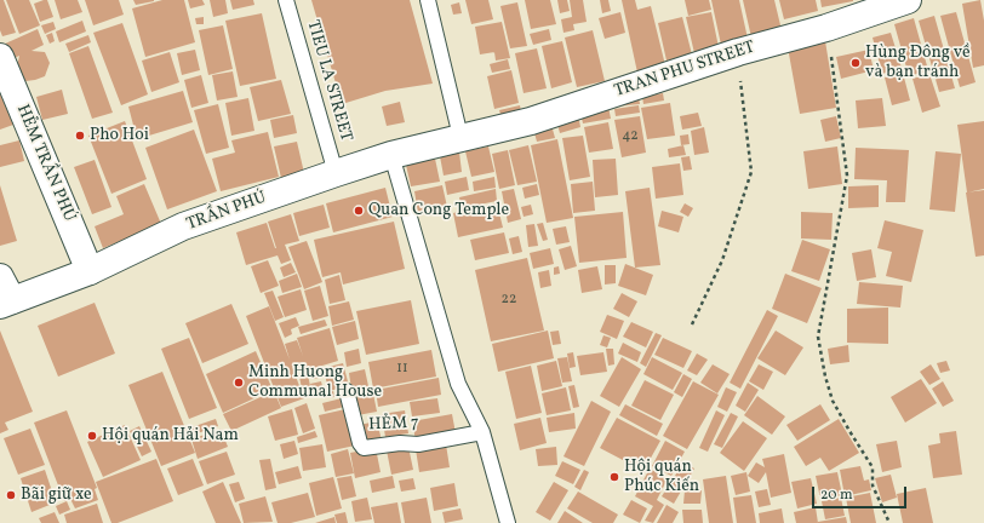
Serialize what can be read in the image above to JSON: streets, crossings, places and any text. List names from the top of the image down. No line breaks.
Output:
{"streets":{"main road":["TRAN PHU STREET","HẺM TRẦN PHÚ","TRẦN PHÚ"],"lane":["TIEU LA STREET","HẺM 7"]},"crossings":[["TRAN PHU STREET","TRẦN PHÚ"],["TIEU LA STREET","TRẦN PHÚ"],["HẺM TRẦN PHÚ","TRẦN PHÚ"]],"places":["Hùng Đông về và bạn tránh","Pho Hoi","Quan Cong Temple","Minh Huong Communal House","Hội quán Hải Nam","Hội quán Phúc Kiến","Bãi giữ xe"],"house_numbers":["42","22","11"],"scale_bar":"20 m"}
